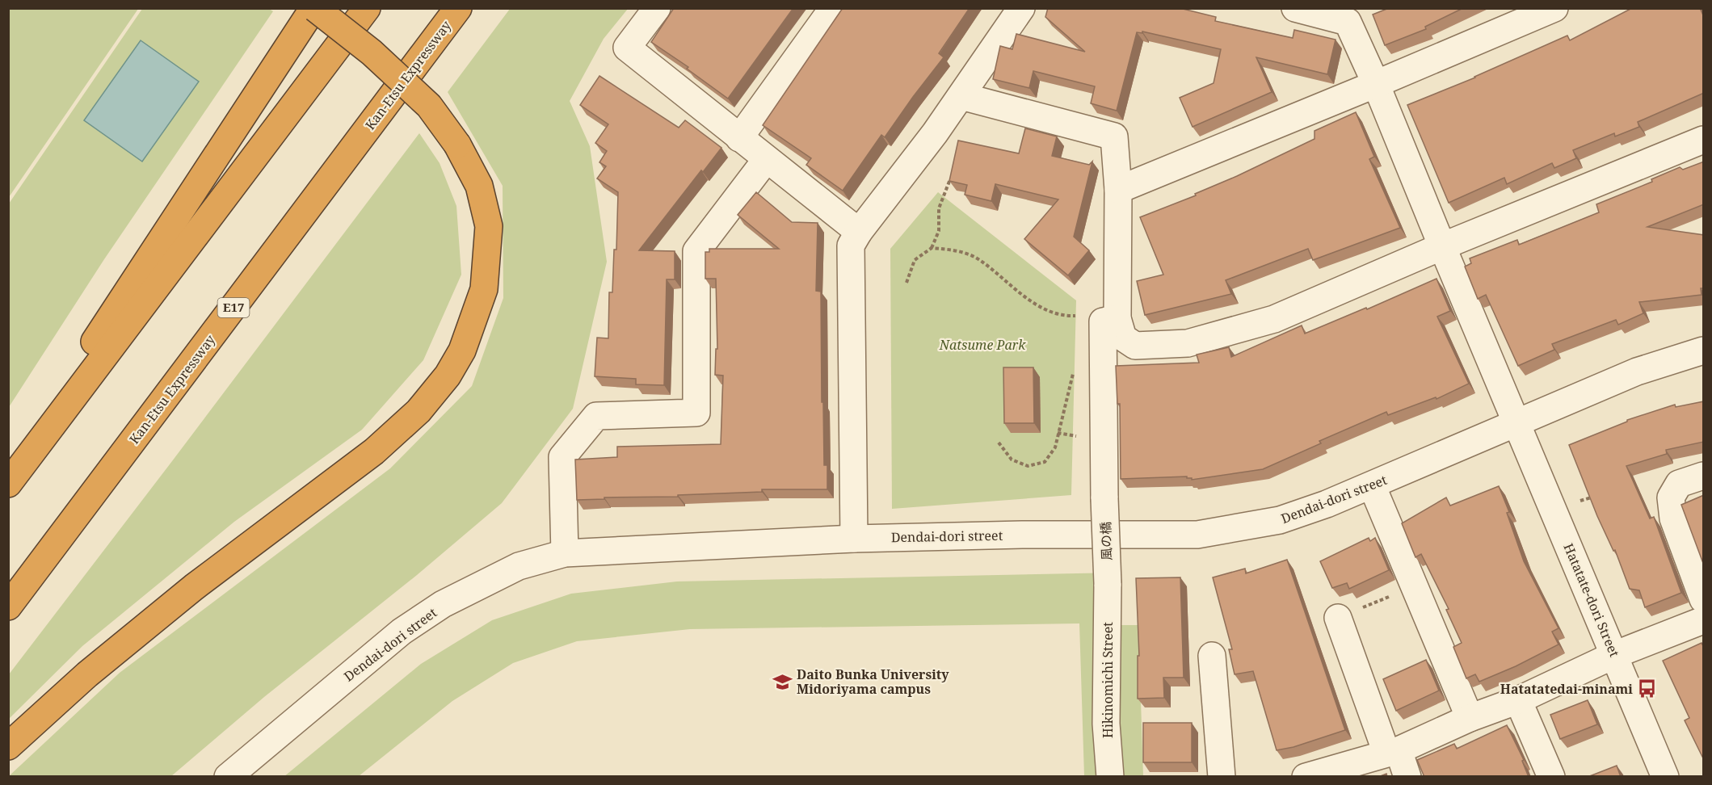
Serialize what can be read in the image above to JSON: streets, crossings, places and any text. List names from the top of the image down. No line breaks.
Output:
{"streets":{"highway":["Kan-Etsu Expressway","E17"],"street":["Dendai-dori street","風の橋","Hatatate-dori Street","Hikinomichi Street"]},"crossings":[["Dendai-dori street","Hatatate-dori Street"],["風の橋","Hikinomichi Street"]],"parks":["Natsume Park"],"places":{"school or university":["Daito Bunka University Midoriyama campus"],"bus stop":["Hatatatedai-minami"]}}
